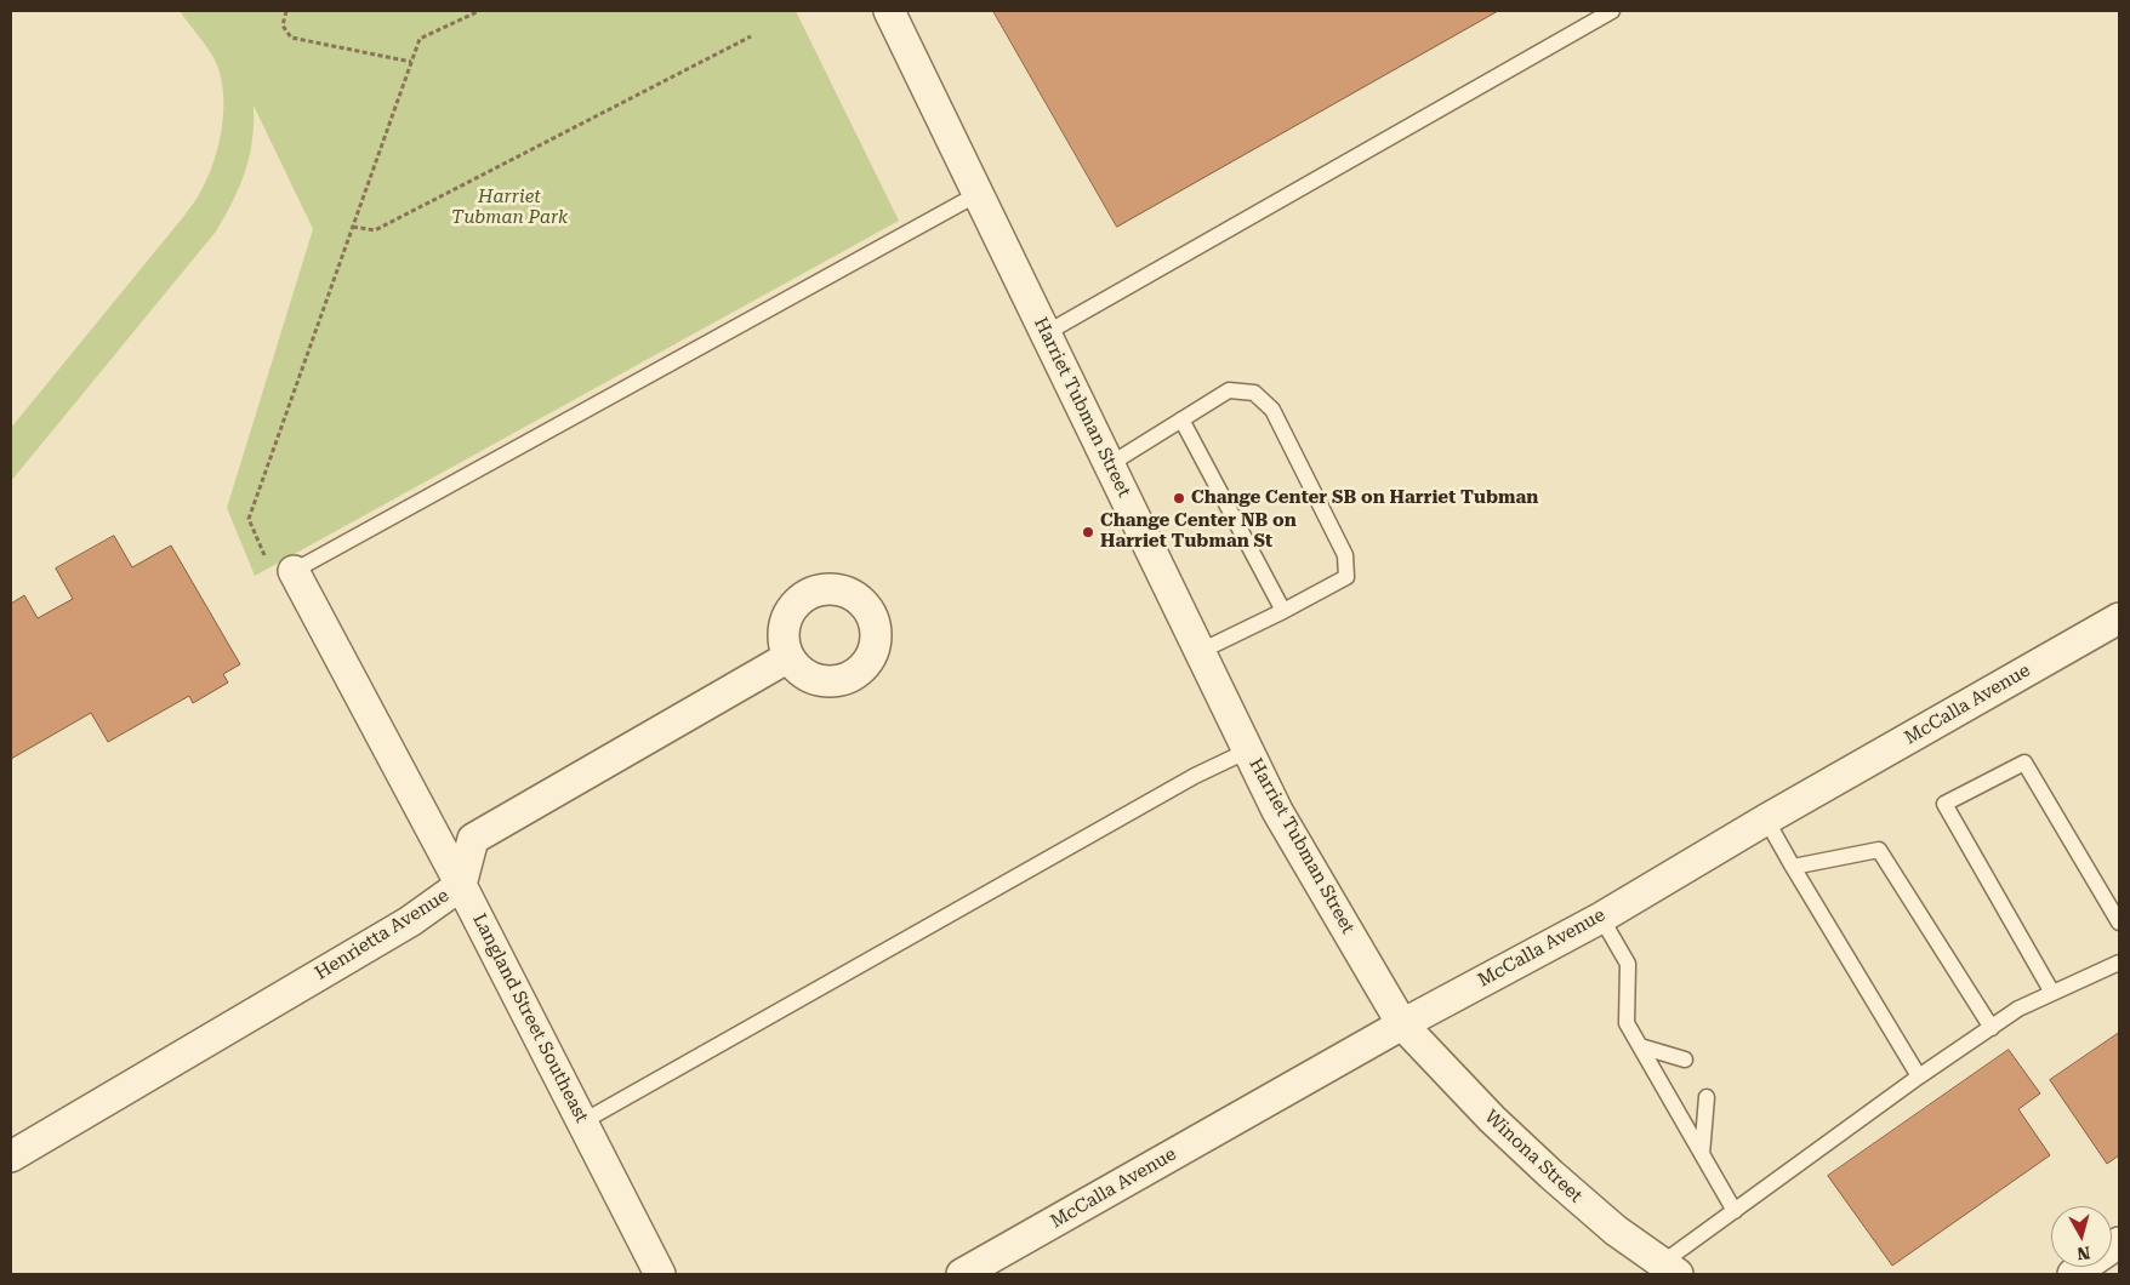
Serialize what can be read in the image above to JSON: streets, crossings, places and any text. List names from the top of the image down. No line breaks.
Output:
{"streets":{"street":["Harriet Tubman Street","McCalla Avenue","Henrietta Avenue","Langland Street Southeast","Winona Street"]},"crossings":[["Harriet Tubman Street","McCalla Avenue"],["Harriet Tubman Street","Winona Street"],["McCalla Avenue","Winona Street"],["Henrietta Avenue","Langland Street Southeast"]],"parks":["Harriet Tubman Park"],"places":["Change Center SB on Harriet Tubman","Change Center NB on Harriet Tubman St"],"north":"bottom"}
